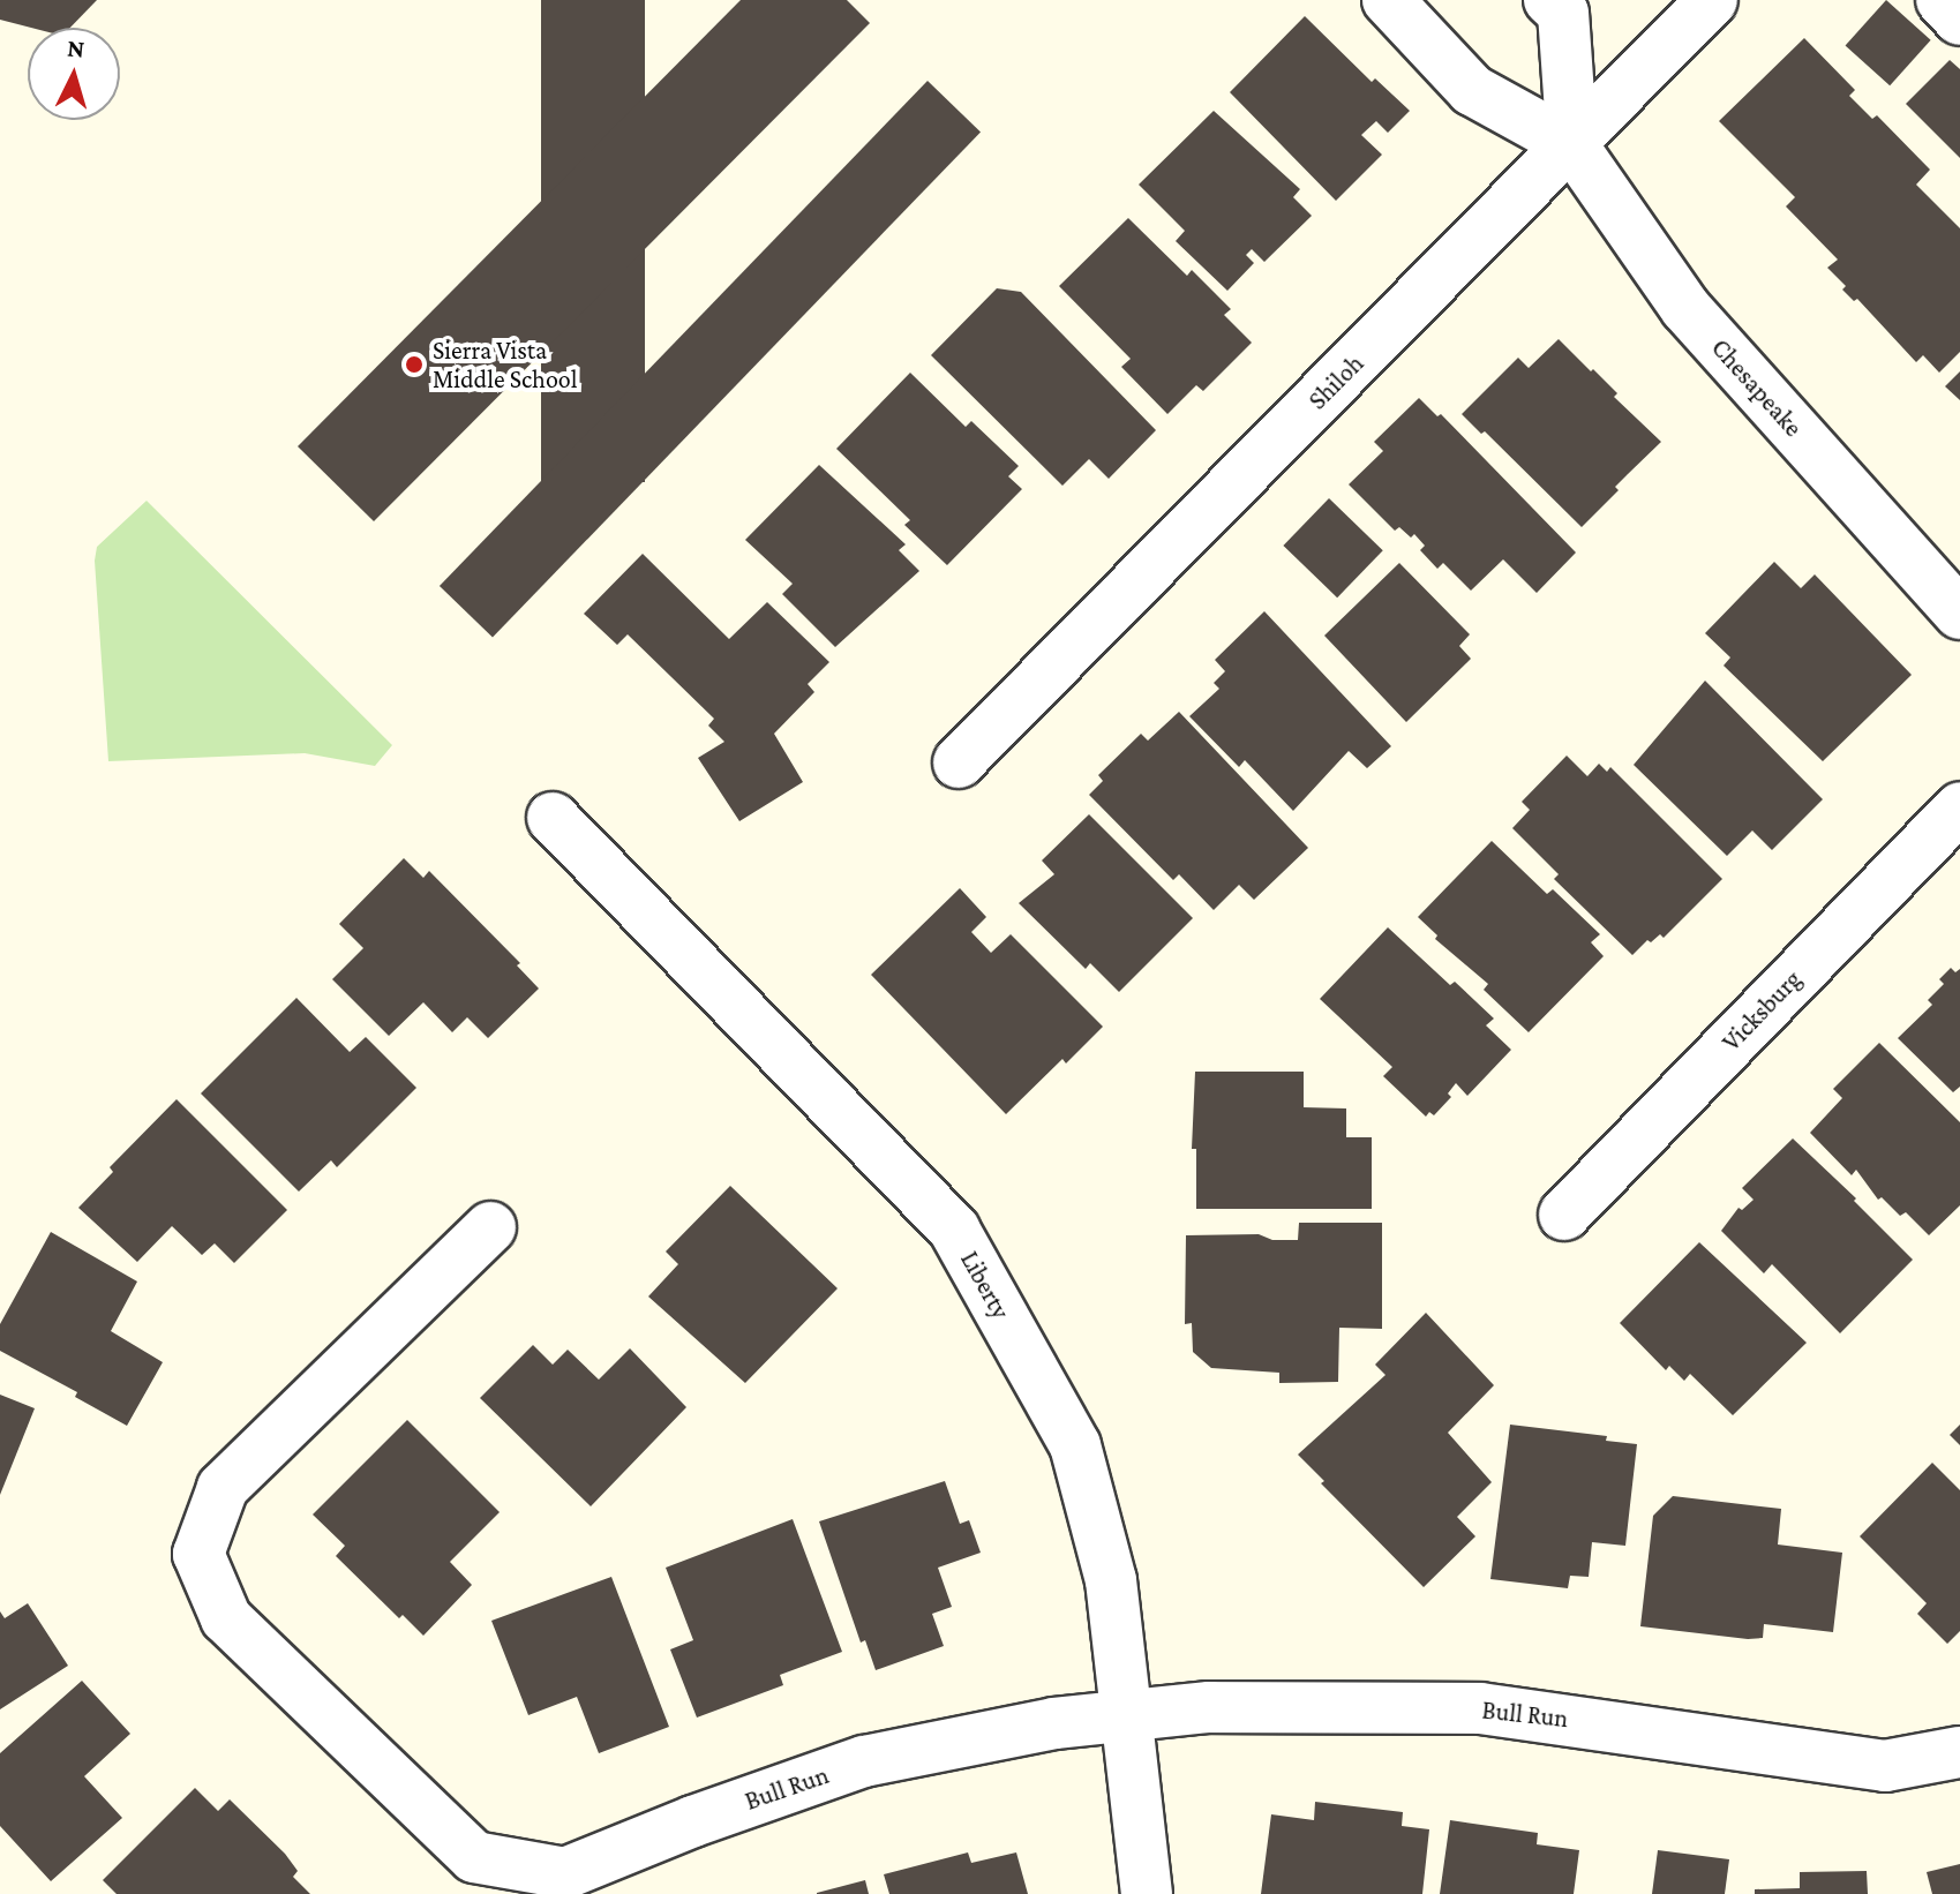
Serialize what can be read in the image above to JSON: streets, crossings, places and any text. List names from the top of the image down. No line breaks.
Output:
{"streets":{"street":["Shiloh","Chesapeake","Vicksburg","Liberty","Bull Run"]},"crossings":[["Shiloh","Chesapeake"],["Liberty","Bull Run"]],"places":["Sierra Vista Middle School"],"north":"top"}
